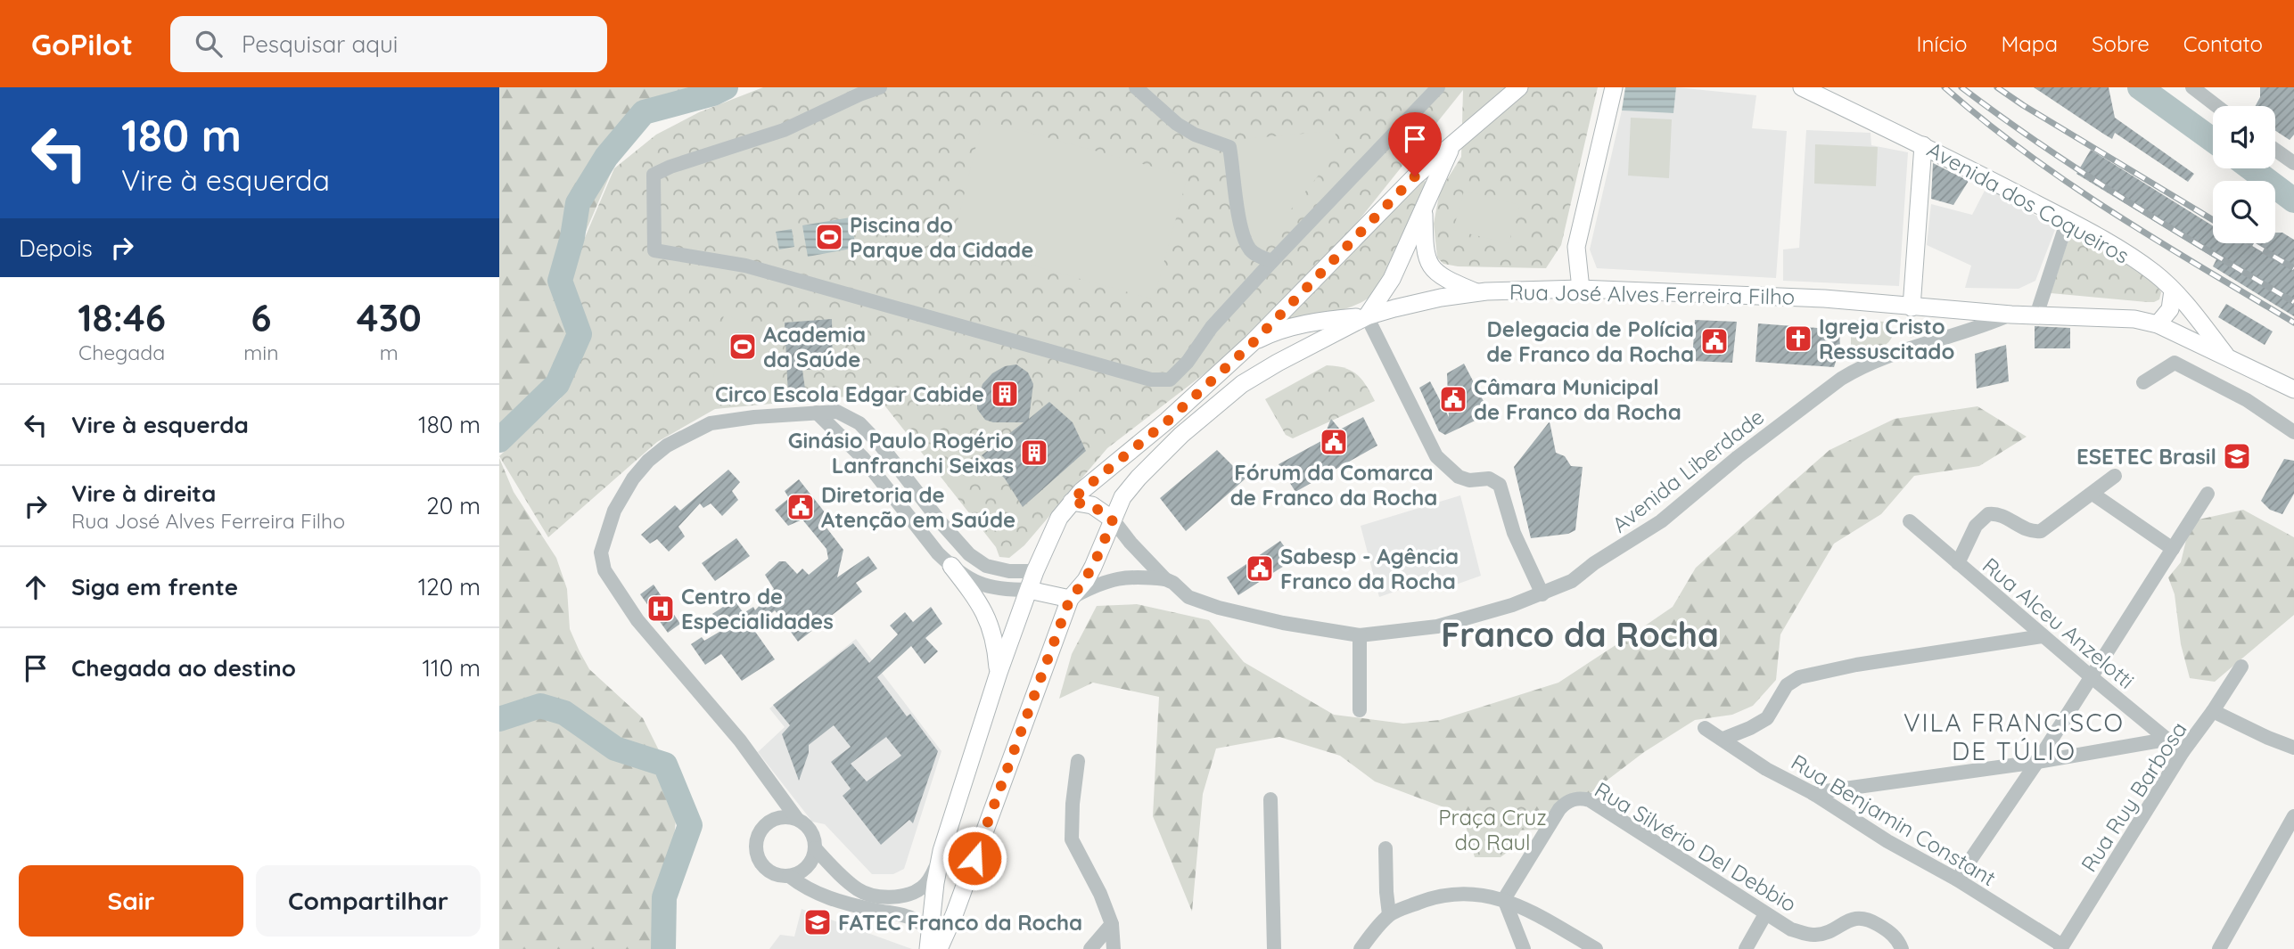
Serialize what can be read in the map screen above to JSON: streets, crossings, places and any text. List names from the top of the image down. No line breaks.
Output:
{"streets":{"main road":["Avenida dos Coqueiros","Rua José Alves Ferreira Filho"],"street":["Avenida Liberdade","Rua Alceu Anzelotti","Rua Ruy Barbosa","Rua Benjamin Constant","Rua Silvério Del Debbio"]},"crossings":[["Avenida dos Coqueiros","Rua José Alves Ferreira Filho"],["Rua José Alves Ferreira Filho","Avenida Liberdade"],["Rua Alceu Anzelotti","Rua Ruy Barbosa"],["Rua Ruy Barbosa","Rua Benjamin Constant"]],"districts":["Franco da Rocha","VILA FRANCISCO DE TÚLIO"],"parks":["Praça Cruz do Raul"],"places":{"sports":["Piscina do Parque da Cidade","Academia da Saúde"],"church":["Igreja Cristo Ressuscitado"],"public building":["Delegacia de Polícia de Franco da Rocha","Câmara Municipal de Franco da Rocha","Fórum da Comarca de Franco da Rocha","Diretoria de Atenção em Saúde","Sabesp - Agência Franco da Rocha"],"building":["Circo Escola Edgar Cabide","Ginásio Paulo Rogério Lanfranchi Seixas"],"school or university":["ESETEC Brasil","FATEC Franco da Rocha"],"hospital":["Centro de Especialidades"]},"page":{"header":"GoPilot","search":"Pesquisar aqui","nav":["Início","Mapa","Sobre","Contato"],"turn":["180 m","Vire à esquerda"],"then":"Depois","eta":["18:46","Chegada","6","min","430","m"],"list":[{"name":"Vire à esquerda","value":"180 m"},{"name":"Vire à direita","note":"Rua José Alves Ferreira Filho","value":"20 m"},{"name":"Siga em frente","value":"120 m"},{"name":"Chegada ao destino","value":"110 m"}],"buttons":["Sair","Compartilhar"]}}
